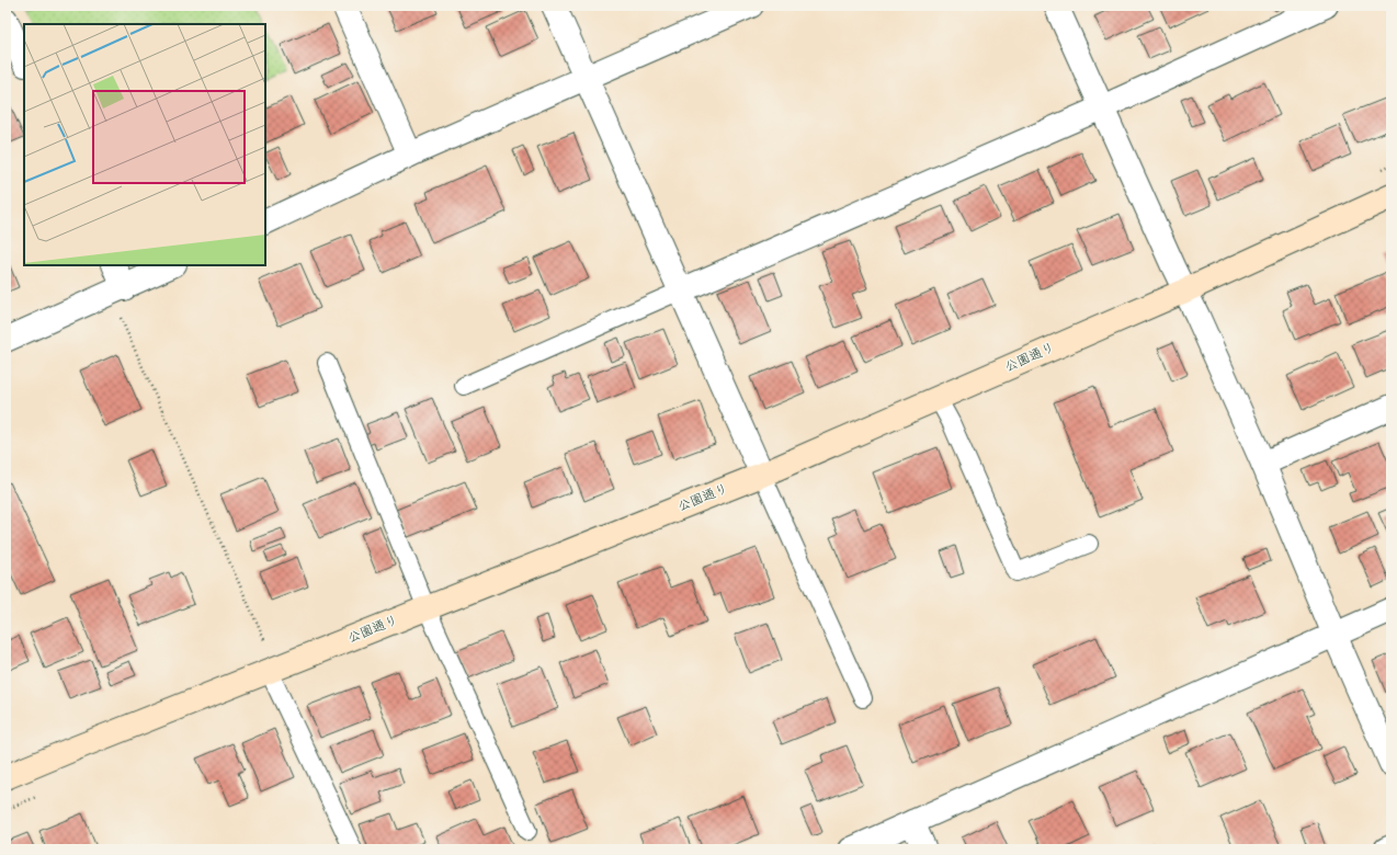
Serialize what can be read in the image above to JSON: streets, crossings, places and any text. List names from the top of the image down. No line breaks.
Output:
{"streets":{"street":["公園通り"]}}
